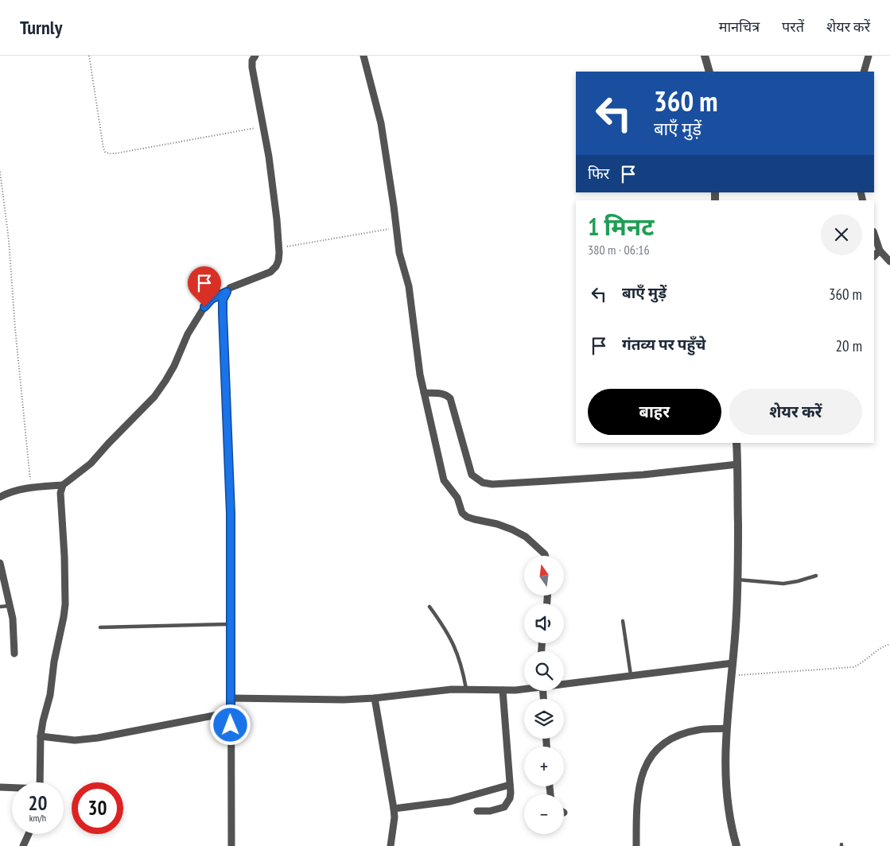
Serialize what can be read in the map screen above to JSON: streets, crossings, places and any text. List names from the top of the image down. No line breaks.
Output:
{"north":"top","page":{"header":"Turnly","nav":["मानचित्र","परतें","शेयर करें"],"turn":["360 m","बाएँ मुड़ें"],"then":"फिर","heading":["1 मिनट","380 m · 06:16"],"list":[{"name":"बाएँ मुड़ें","value":"360 m"},{"name":"गंतव्य पर पहुँचे","value":"20 m"}],"buttons":["बाहर","शेयर करें"],"map_buttons":["+","−"],"speed":"20 km/h","limit":"30"}}
